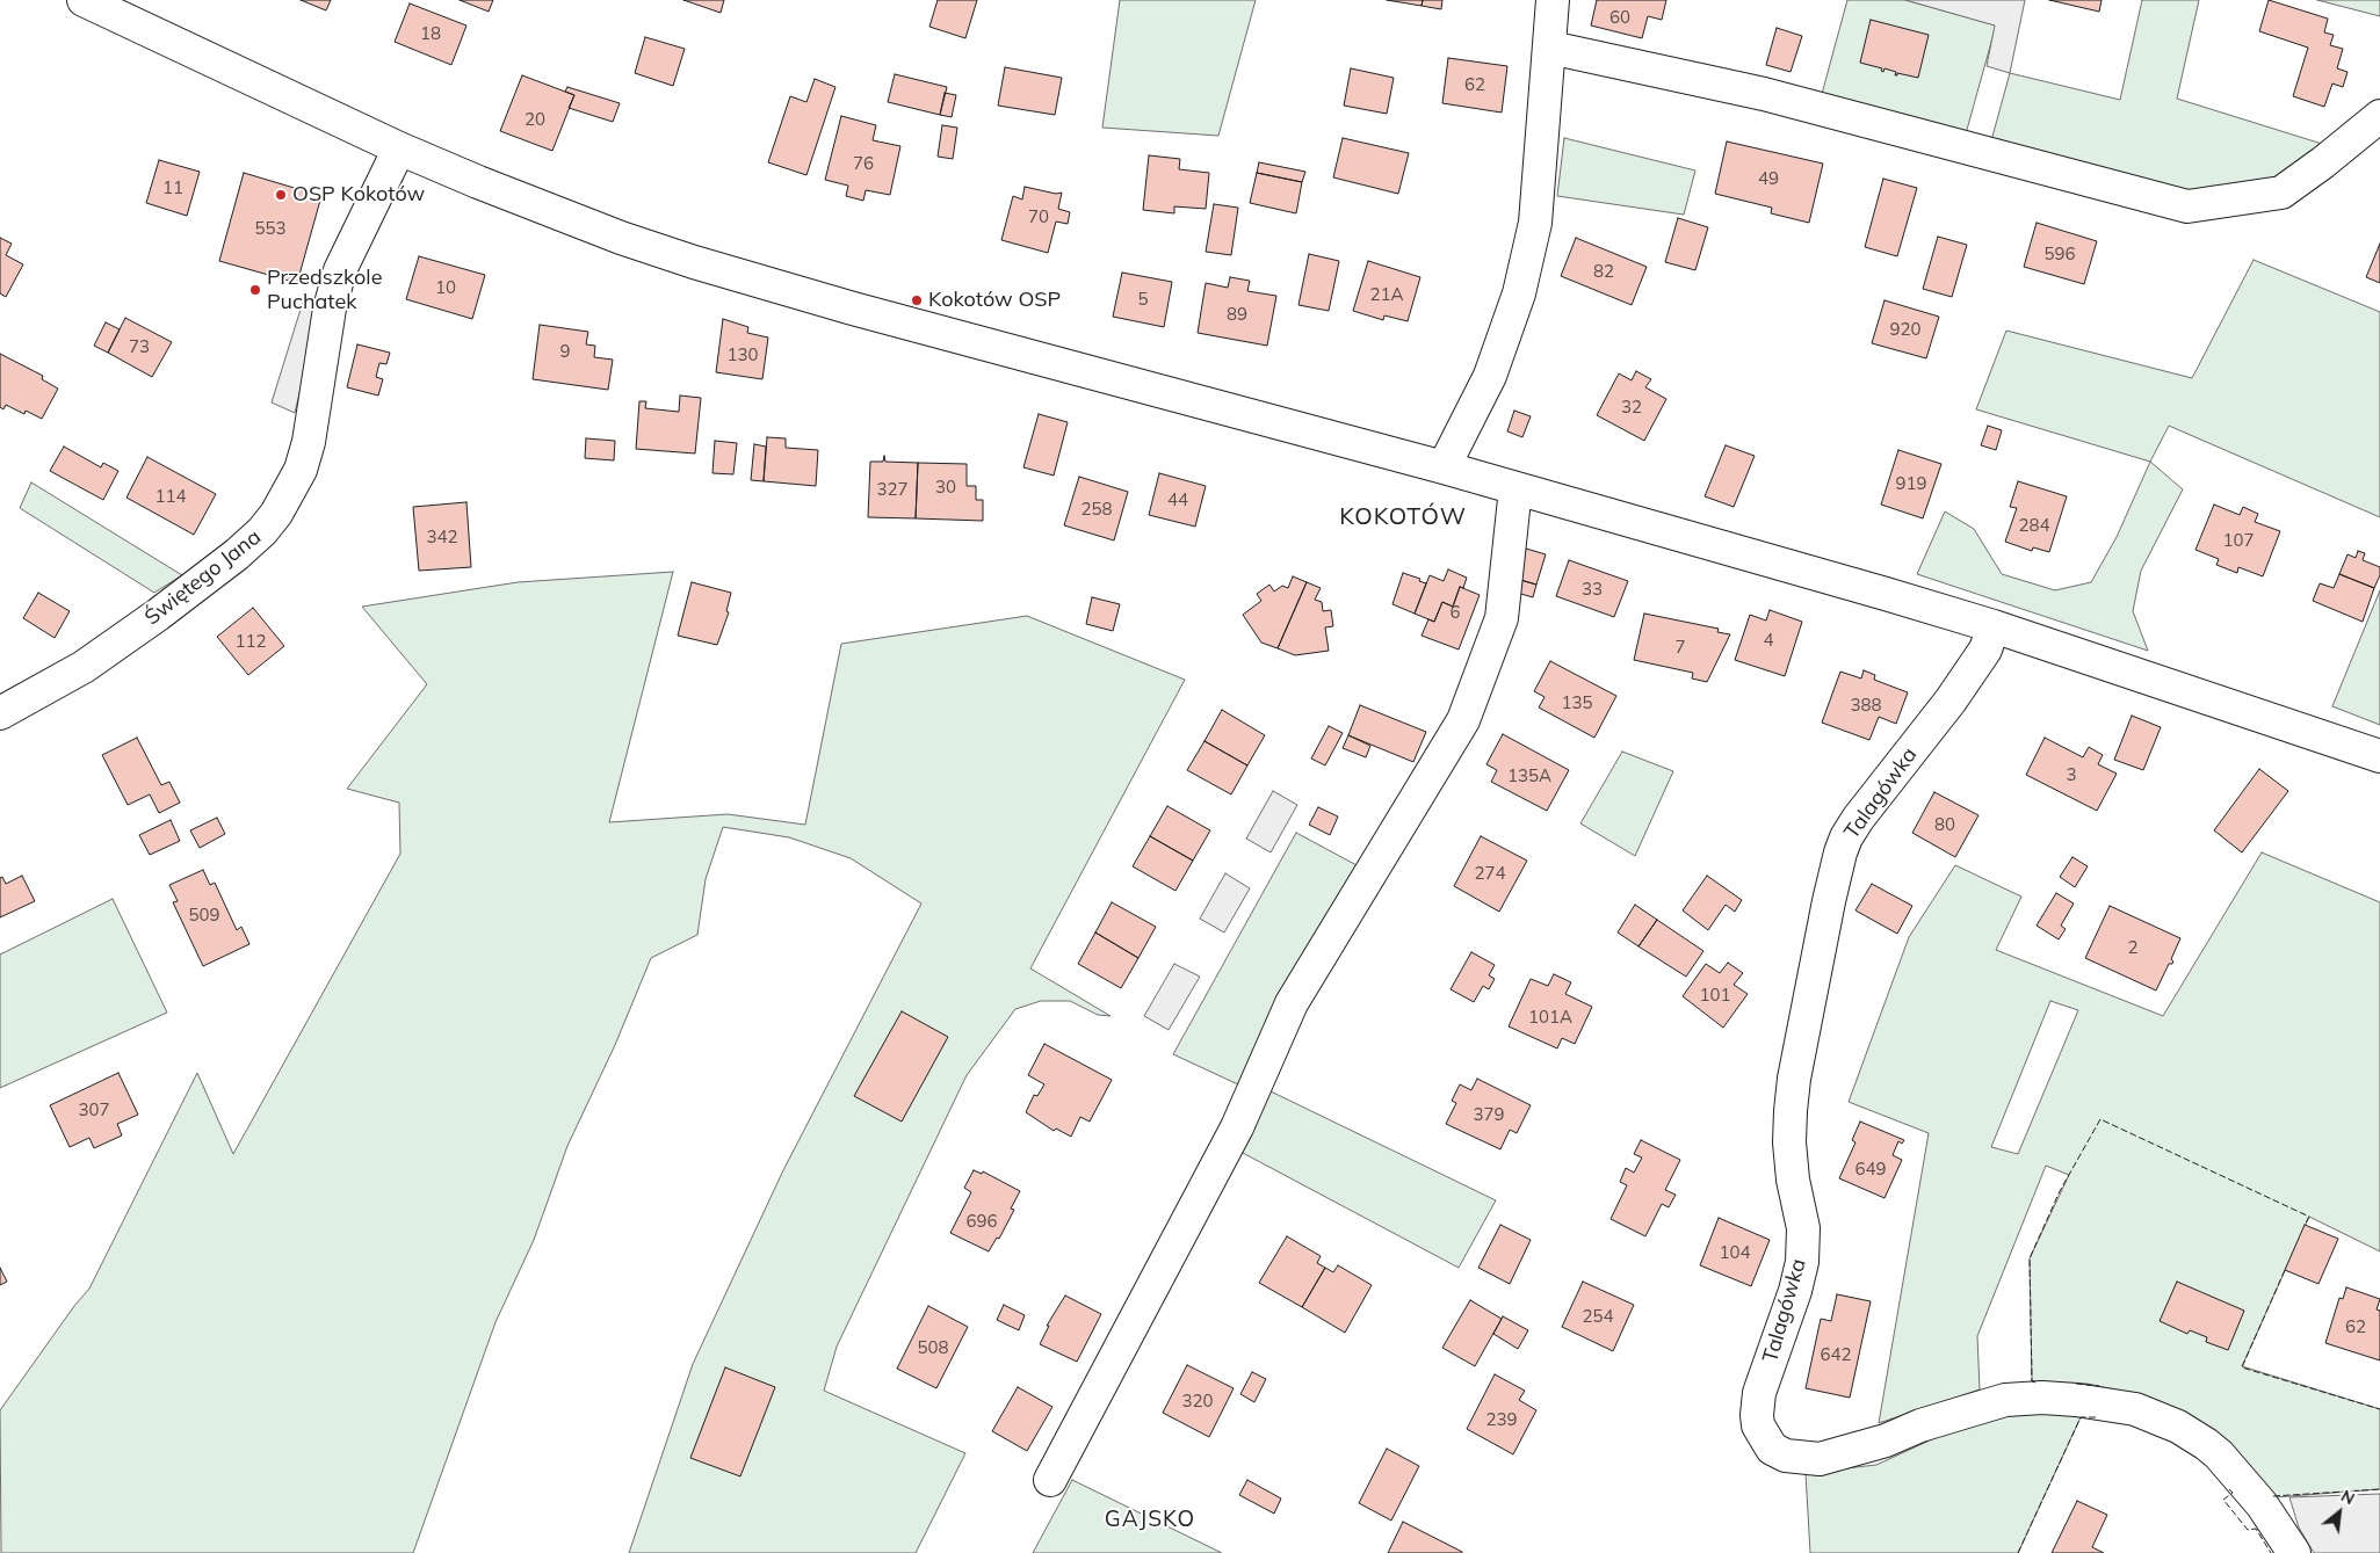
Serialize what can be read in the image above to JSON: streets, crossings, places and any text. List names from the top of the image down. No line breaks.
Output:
{"streets":{"street":["Świętego Jana","Talagówka"]},"districts":["KOKOTÓW","GAJSKO"],"places":["OSP Kokotów","Przedszkole Puchatek","Kokotów OSP"],"house_numbers":["60","18","62","20","76","49","11","70","553","596","82","10","21A","5","89","920","73","9","130","32","919","30","327","114","44","258","284","342","107","33","6","4","112","7","135","388","3","135A","80","274","509","2","101","101A","307","379","649","696","104","254","62","508","642","320","239"],"north":"top right"}
